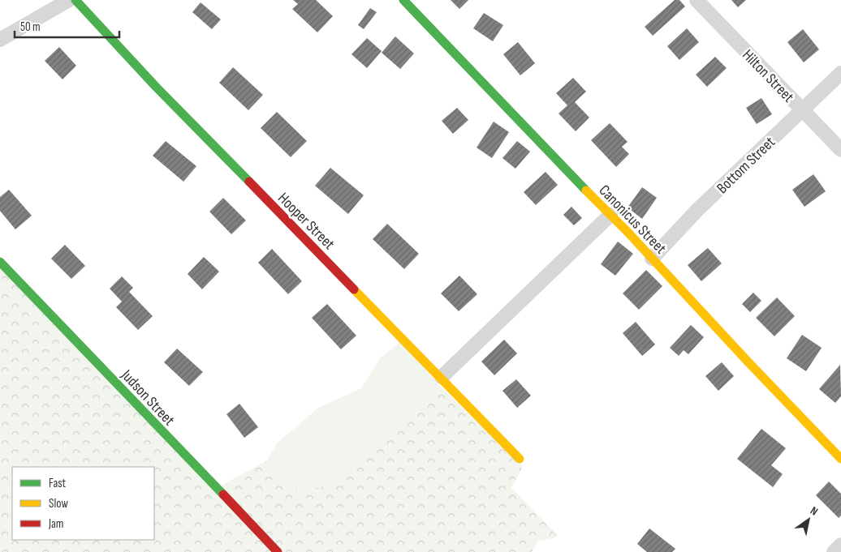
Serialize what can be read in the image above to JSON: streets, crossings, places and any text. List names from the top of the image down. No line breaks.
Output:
{"streets":{"street":["Hilton Street","Bottom Street","Canonicus Street","Hooper Street","Judson Street"]},"crossings":[["Hilton Street","Bottom Street"],["Bottom Street","Canonicus Street"]],"legend":["Fast","Slow","Jam"],"scale_bar":"50 m","north":"top right"}
